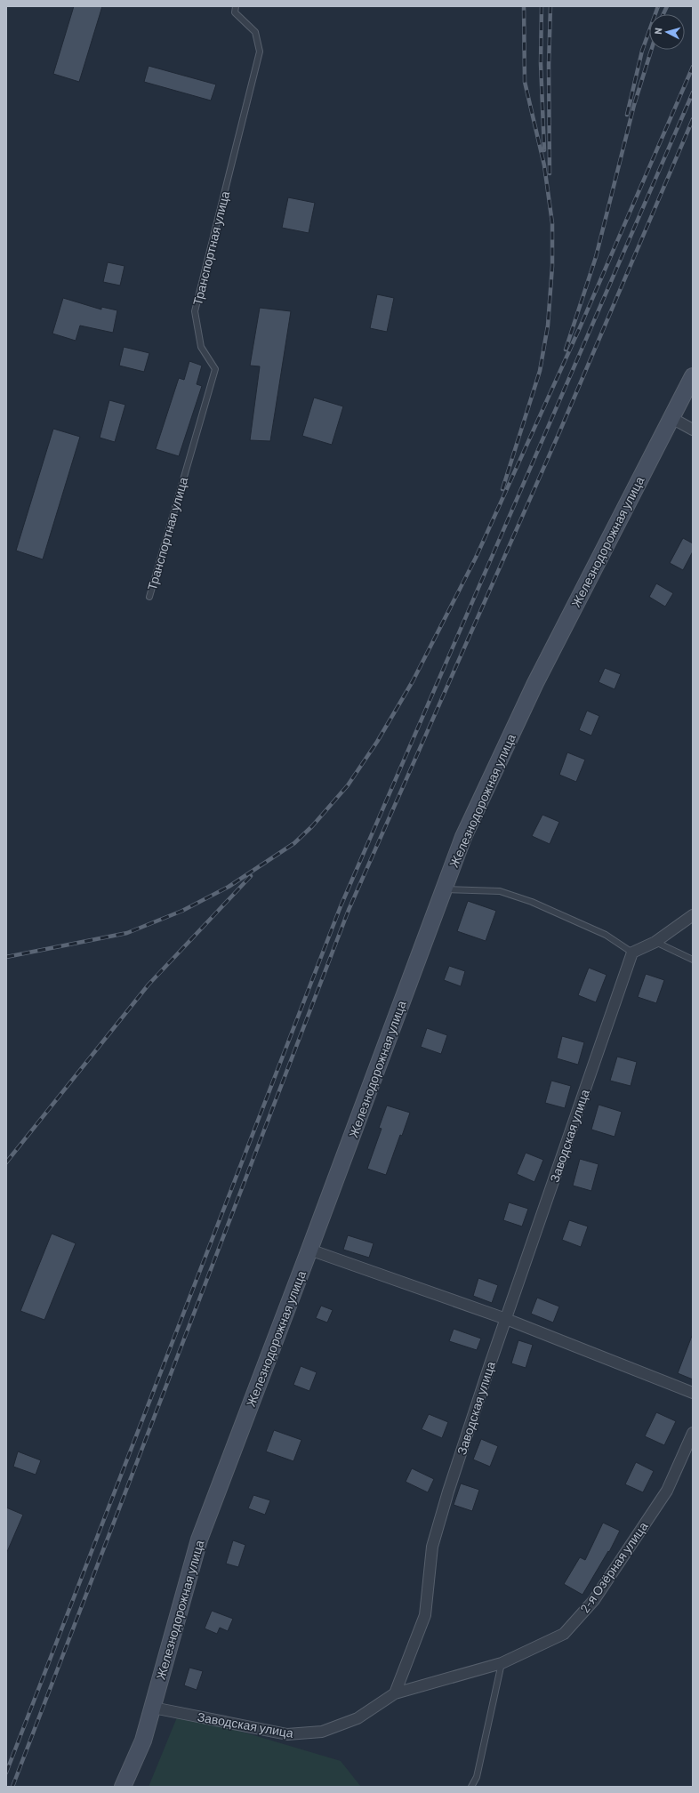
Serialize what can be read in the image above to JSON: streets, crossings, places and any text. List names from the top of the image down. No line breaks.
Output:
{"streets":{"street":["Железнодорожная улица","Заводская улица","2-я Озёрная улица"],"lane":["Транспортная улица"]},"crossings":[["Железнодорожная улица","Заводская улица"],["Заводская улица","2-я Озёрная улица"]],"north":"left"}
